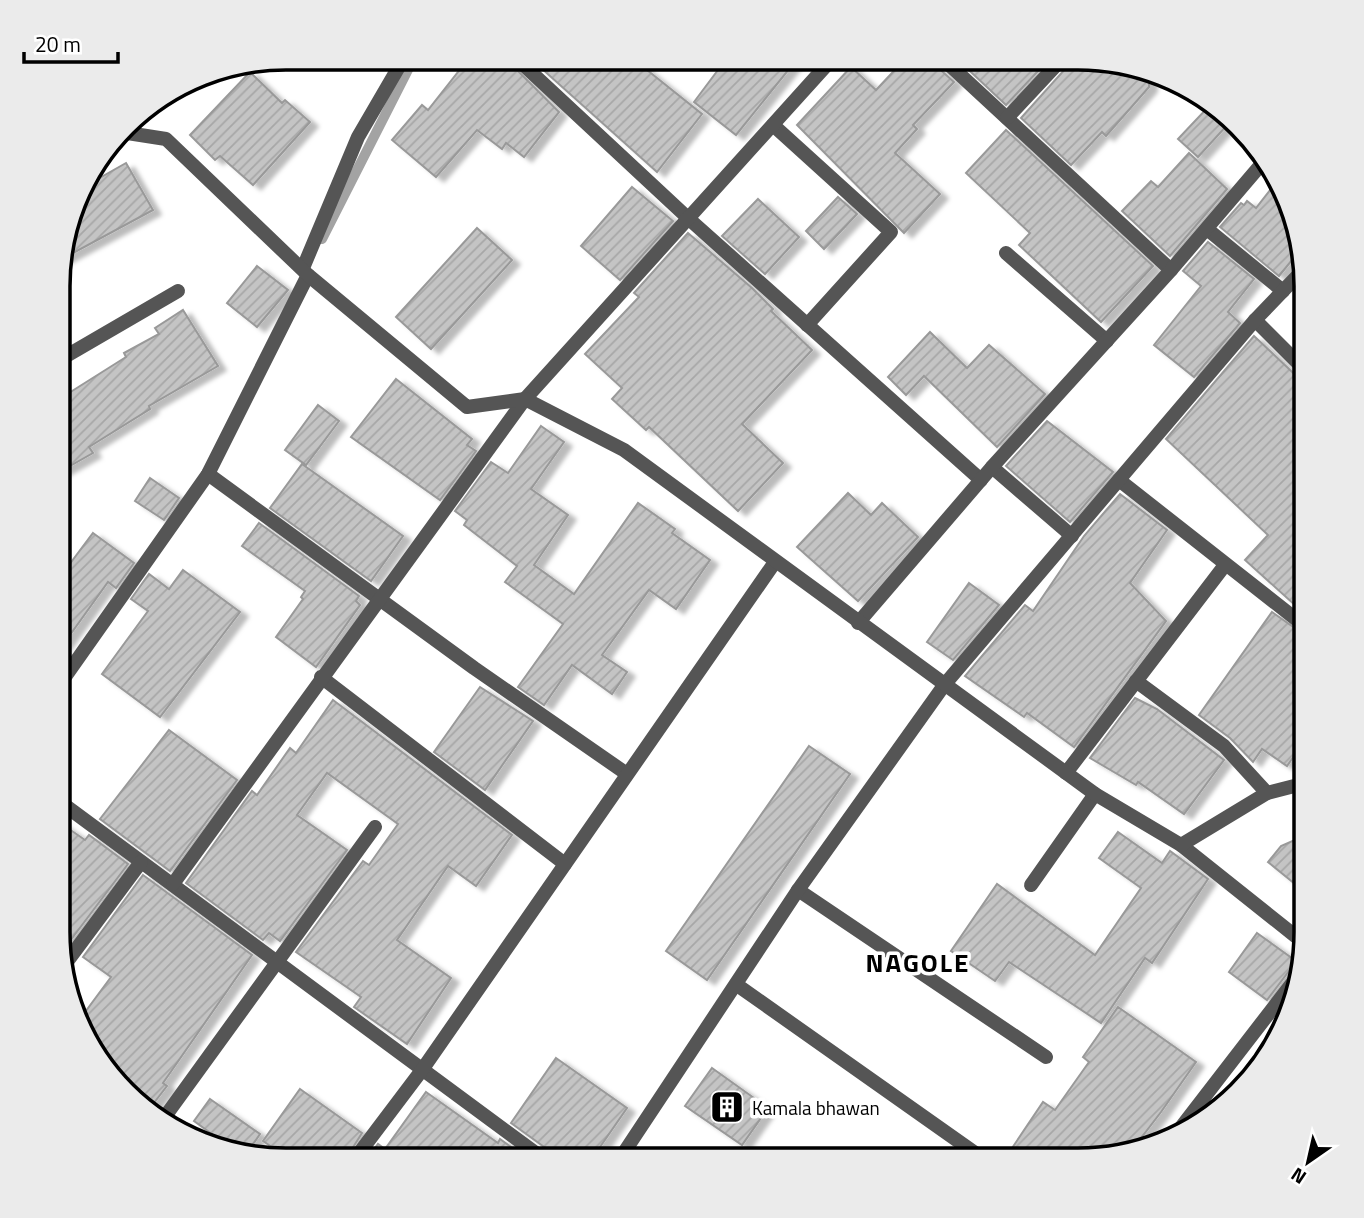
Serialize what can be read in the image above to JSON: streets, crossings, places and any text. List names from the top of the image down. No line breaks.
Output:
{"districts":["NAGOLE"],"places":{"building":["Kamala bhawan"]},"scale_bar":"20 m","north":"bottom left"}
